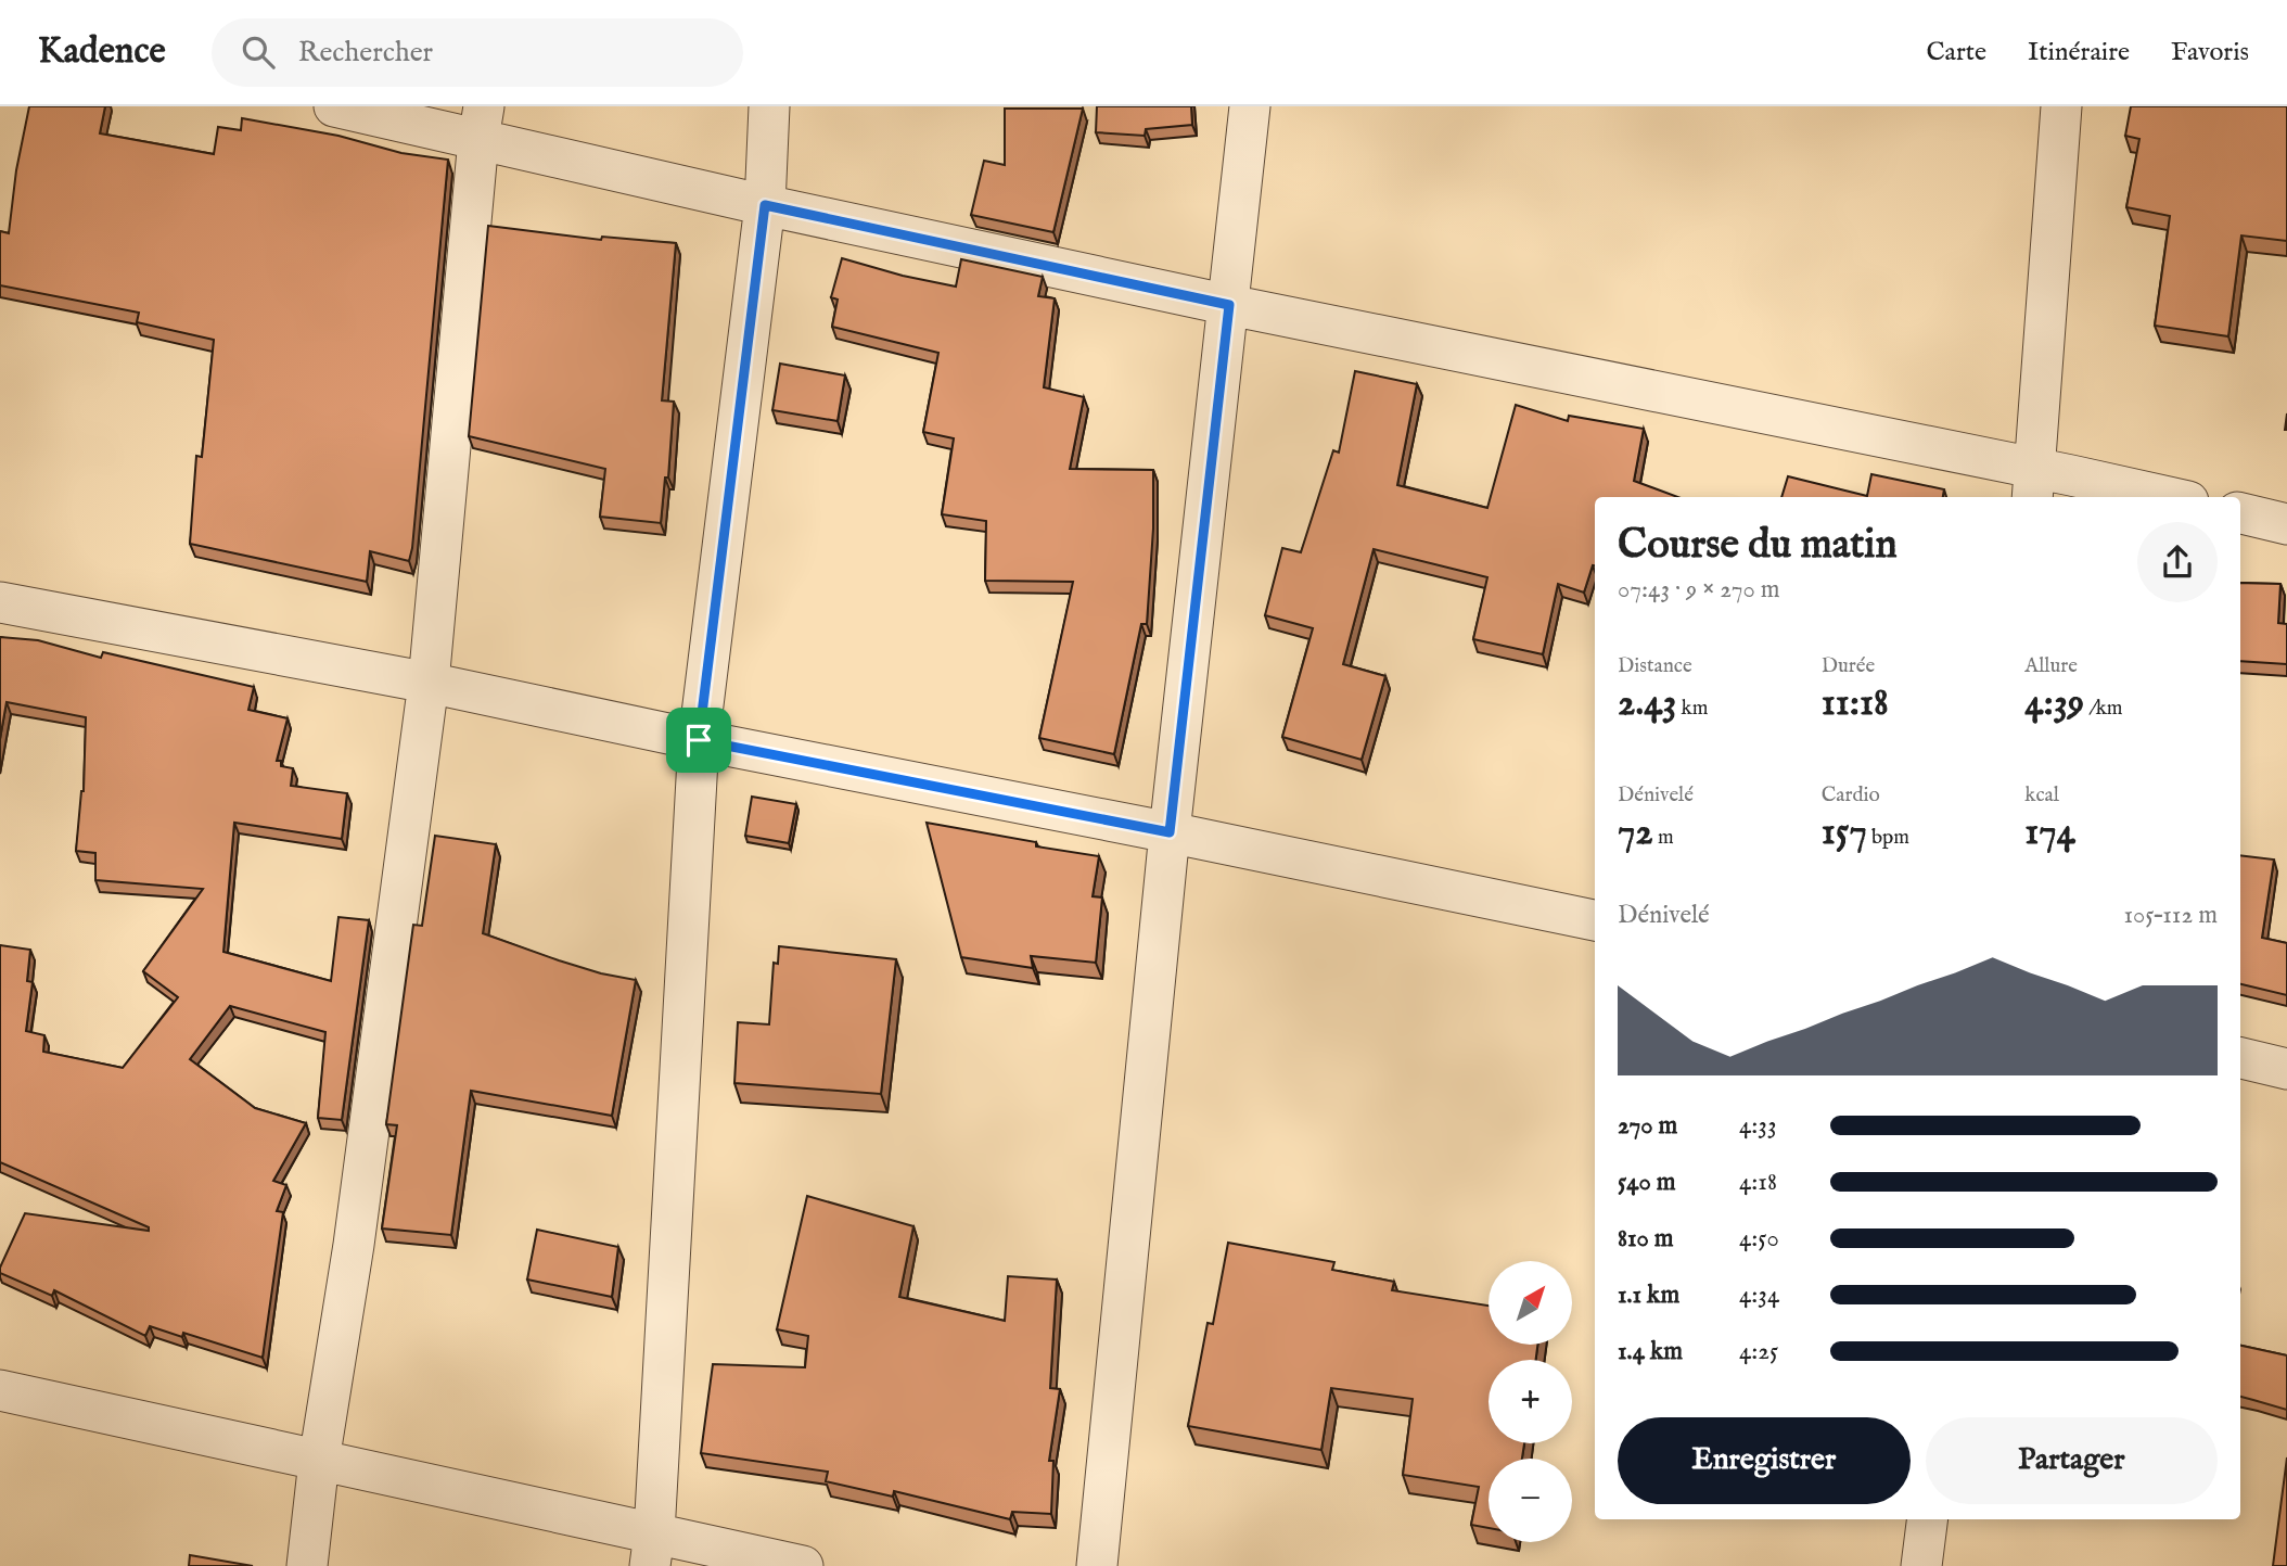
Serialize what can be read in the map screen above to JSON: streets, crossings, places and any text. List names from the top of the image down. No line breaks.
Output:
{"north":"top right","page":{"header":"Kadence","search":"Rechercher","nav":["Carte","Itinéraire","Favoris"],"heading":["Course du matin","07:43 · 9 × 270 m"],"stats":[["Distance","2.43 km"],["Durée","11:18"],["Allure","4:39 /km"],["Dénivelé","72 m"],["Cardio","157 bpm"],["kcal","174"]],"chart":["Dénivelé","105–112 m"],"list":[{"name":"270 m","note":"4:33"},{"name":"540 m","note":"4:18"},{"name":"810 m","note":"4:50"},{"name":"1.1 km","note":"4:34"},{"name":"1.4 km","note":"4:25"}],"map_buttons":["+","−"],"buttons":["Enregistrer","Partager"]}}
